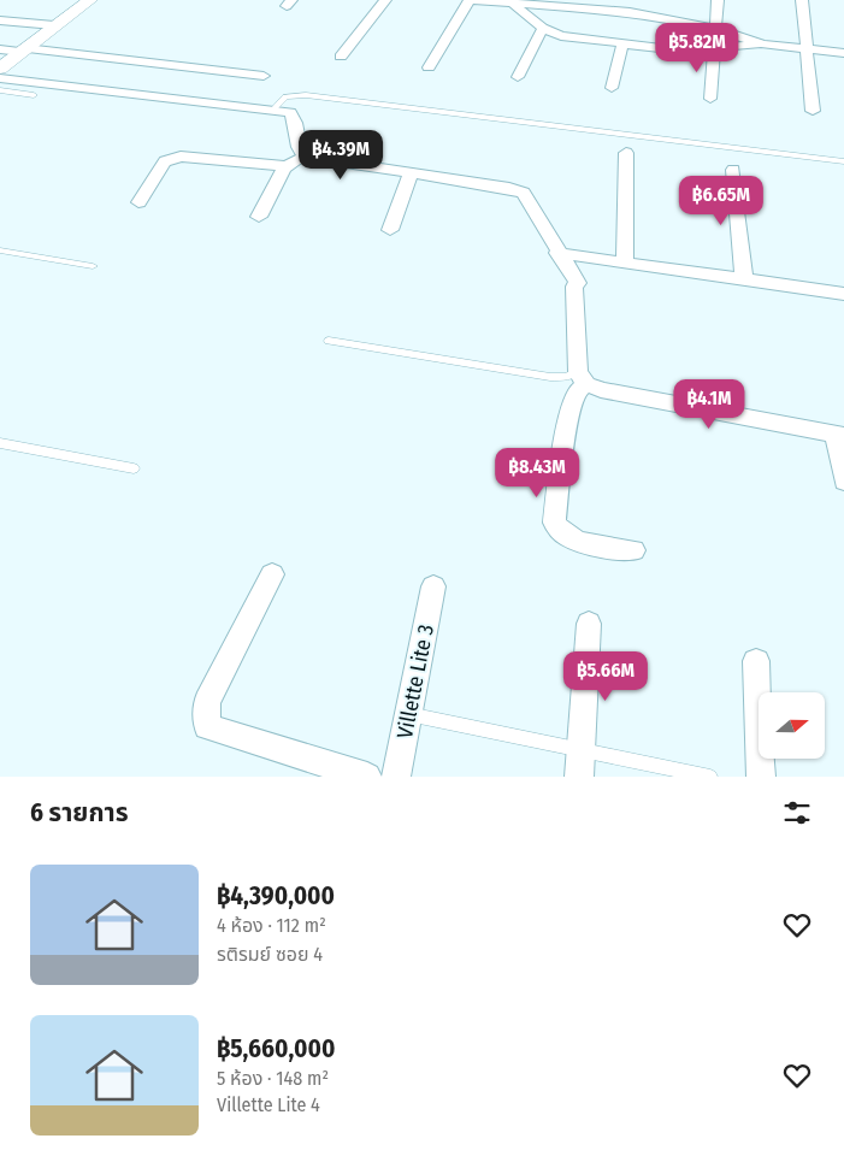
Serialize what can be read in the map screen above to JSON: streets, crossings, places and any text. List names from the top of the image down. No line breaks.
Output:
{"streets":{"street":["Villette Lite 3"]},"north":"right","page":{"price":["฿5.82M","฿4.39M","฿6.65M","฿4.1M","฿8.43M","฿5.66M"],"heading":"6 รายการ","list":[{"name":"฿4,390,000","note":"4 ห้อง · 112 m² · รติรมย์ ซอย 4"},{"name":"฿5,660,000","note":"5 ห้อง · 148 m² · Villette Lite 4"}]}}
